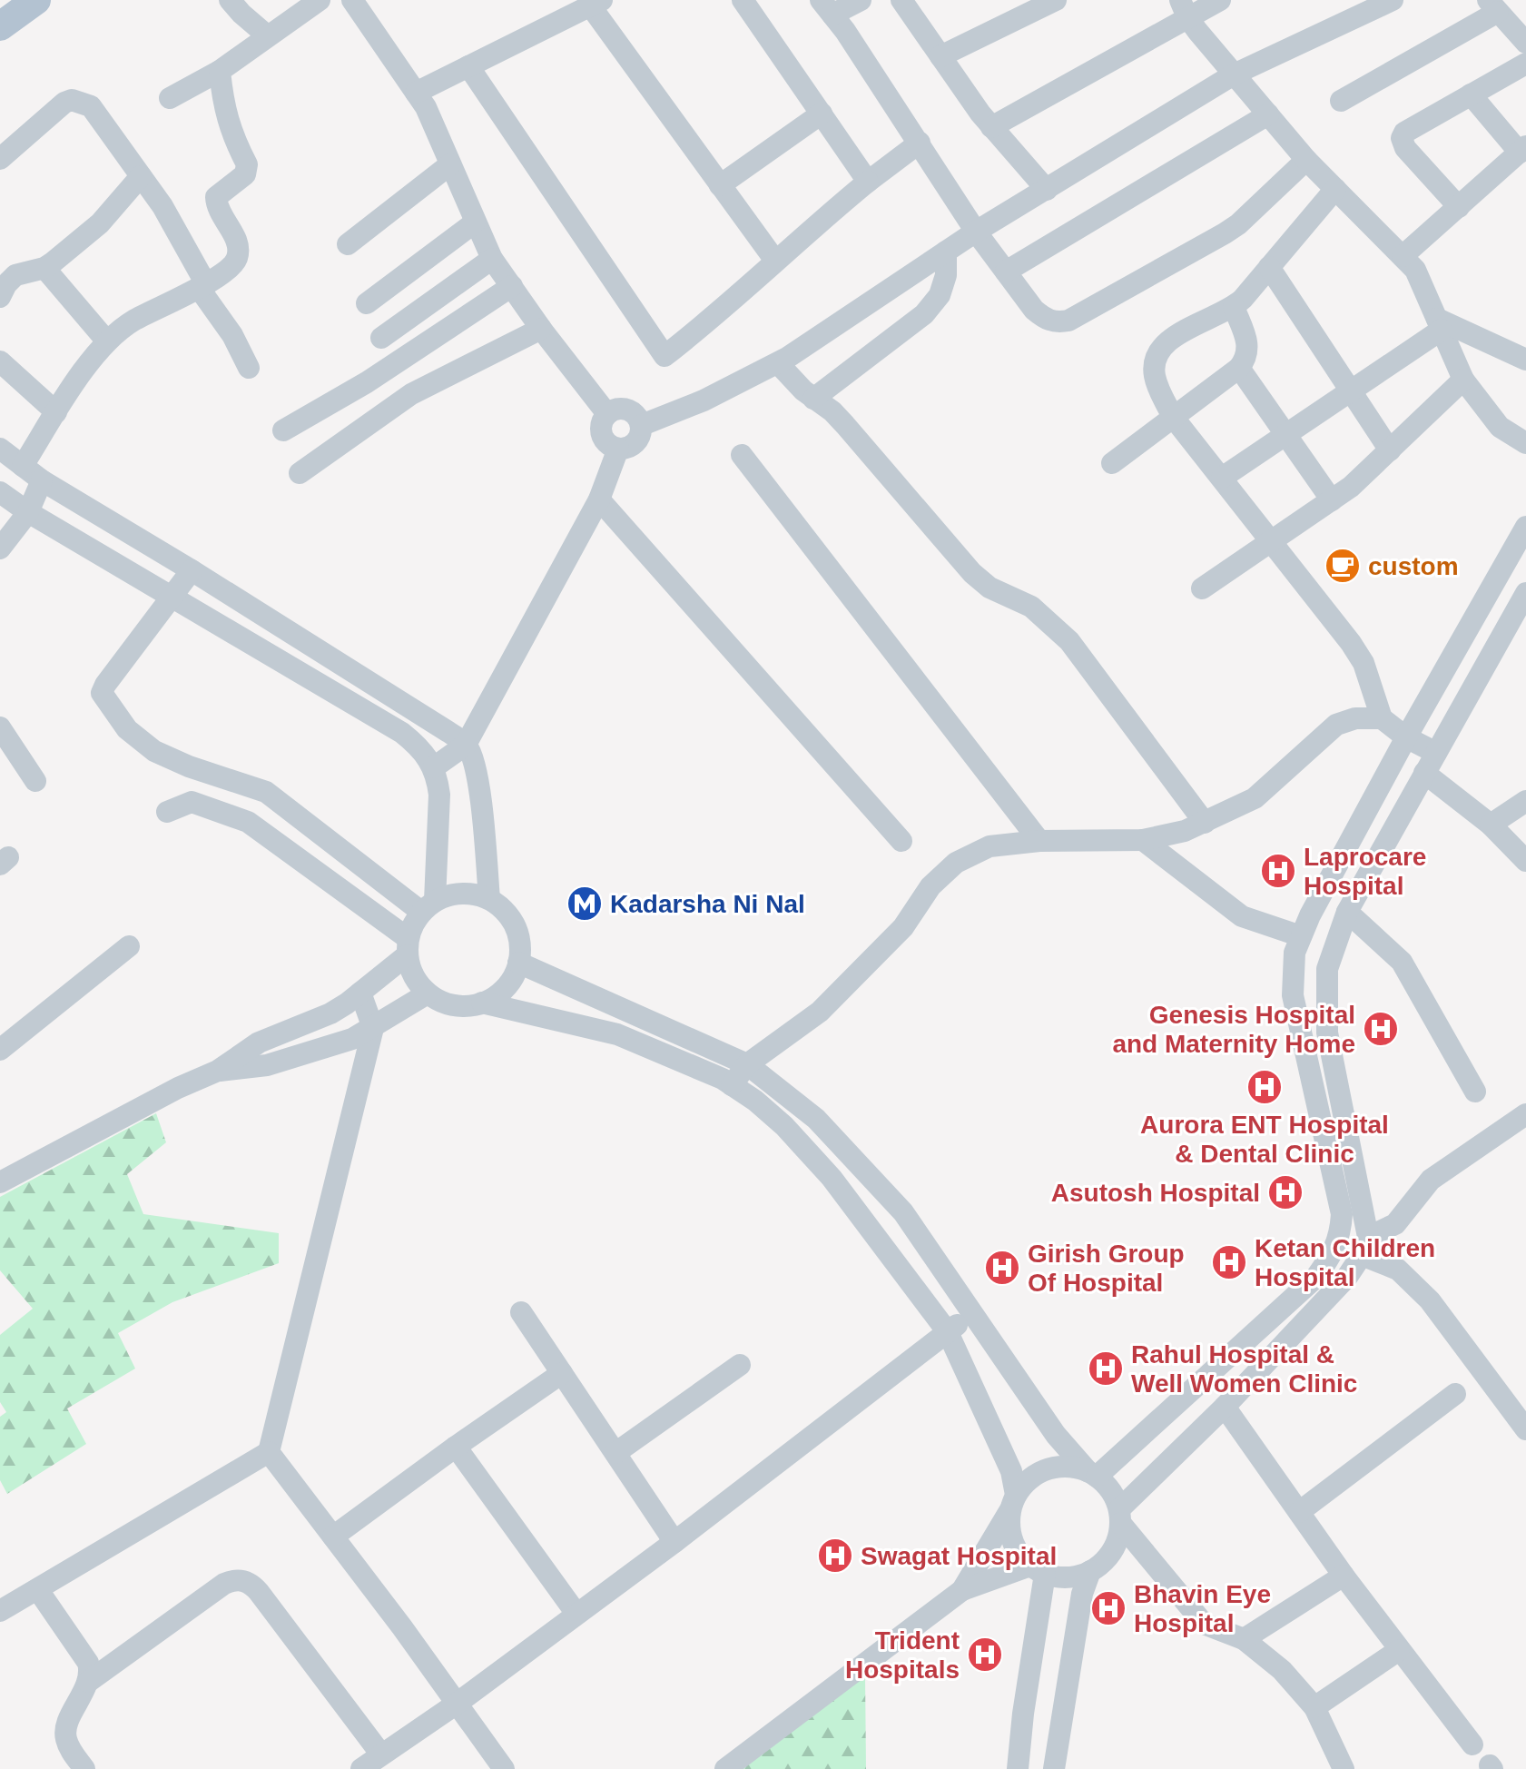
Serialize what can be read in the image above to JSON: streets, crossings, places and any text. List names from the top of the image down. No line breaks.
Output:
{"places":{"cafe":["custom"],"hospital":["Laprocare Hospital","Genesis Hospital and Maternity Home","Aurora ENT Hospital & Dental Clinic","Asutosh Hospital","Ketan Children Hospital","Girish Group Of Hospital","Rahul Hospital & Well Women Clinic","Swagat Hospital","Bhavin Eye Hospital","Trident Hospitals"],"metro station":["Kadarsha Ni Nal"]}}
